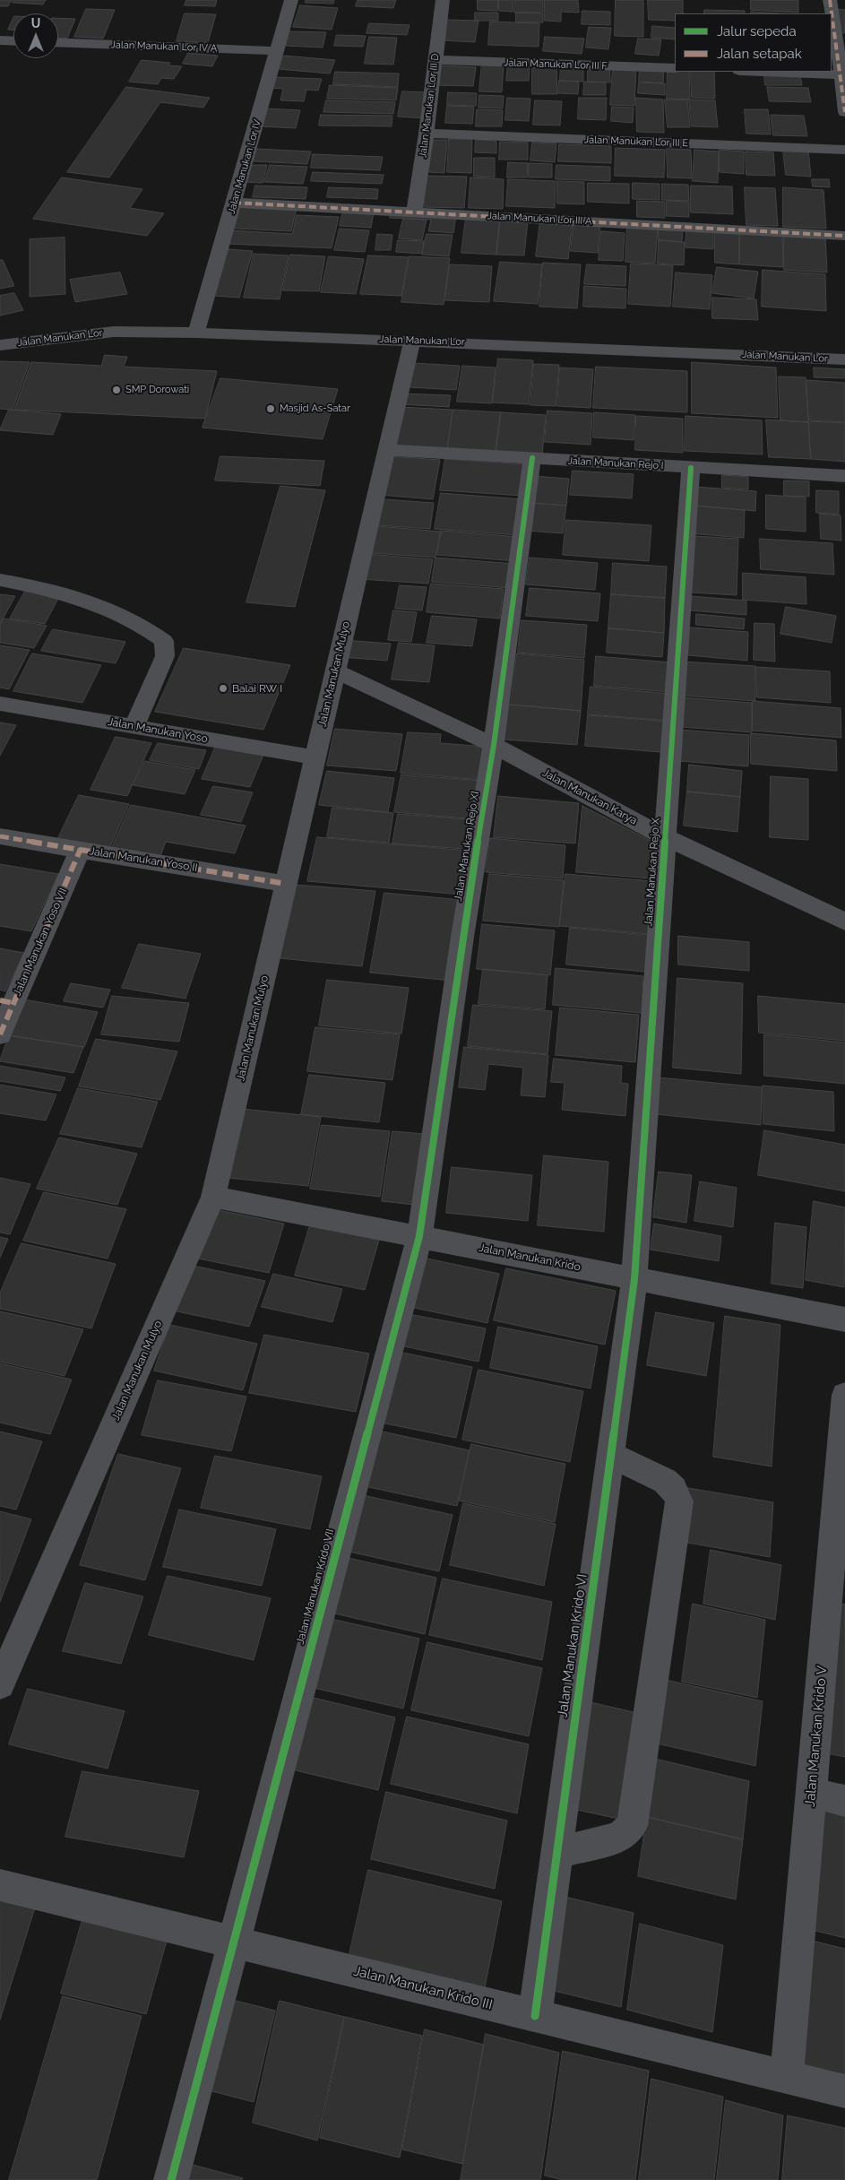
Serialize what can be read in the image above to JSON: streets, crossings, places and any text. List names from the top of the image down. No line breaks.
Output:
{"streets":{"street":["Jalan Manukan Lor IV A","Jalan Manukan Lor III F","Jalan Manukan Lor III D","Jalan Manukan Lor III E","Jalan Manukan Lor IV","Jalan Manukan Lor III A","Jalan Manukan Lor","Jalan Manukan Rejo I","Jalan Manukan Mulyo","Jalan Manukan Yoso","Jalan Manukan Karya","Jalan Manukan Rejo XI","Jalan Manukan Yoso II","Jalan Manukan Rejo X","Jalan Manukan Yoso VII","Jalan Manukan Krido","Jalan Manukan Krido VII","Jalan Manukan Krido VI","Jalan Manukan Krido V","Jalan Manukan Krido III"]},"crossings":[["Jalan Manukan Lor IV A","Jalan Manukan Lor IV"],["Jalan Manukan Lor III F","Jalan Manukan Lor III D"],["Jalan Manukan Lor III D","Jalan Manukan Lor III E"],["Jalan Manukan Lor III D","Jalan Manukan Lor III A"],["Jalan Manukan Lor IV","Jalan Manukan Lor III A"],["Jalan Manukan Lor IV","Jalan Manukan Lor"],["Jalan Manukan Lor","Jalan Manukan Mulyo"],["Jalan Manukan Rejo I","Jalan Manukan Mulyo"],["Jalan Manukan Rejo I","Jalan Manukan Rejo XI"],["Jalan Manukan Rejo I","Jalan Manukan Rejo X"],["Jalan Manukan Mulyo","Jalan Manukan Yoso"],["Jalan Manukan Mulyo","Jalan Manukan Karya"],["Jalan Manukan Mulyo","Jalan Manukan Yoso II"],["Jalan Manukan Mulyo","Jalan Manukan Krido"],["Jalan Manukan Karya","Jalan Manukan Rejo XI"],["Jalan Manukan Karya","Jalan Manukan Rejo X"],["Jalan Manukan Rejo XI","Jalan Manukan Krido"],["Jalan Manukan Rejo XI","Jalan Manukan Krido VII"],["Jalan Manukan Yoso II","Jalan Manukan Yoso VII"],["Jalan Manukan Rejo X","Jalan Manukan Krido"],["Jalan Manukan Rejo X","Jalan Manukan Krido VI"],["Jalan Manukan Krido","Jalan Manukan Krido VII"],["Jalan Manukan Krido","Jalan Manukan Krido VI"],["Jalan Manukan Krido VII","Jalan Manukan Krido III"],["Jalan Manukan Krido VI","Jalan Manukan Krido III"],["Jalan Manukan Krido V","Jalan Manukan Krido III"]],"places":["SMP Dorowati","Masjid As-Satar","Balai RW I"],"legend":["Jalur sepeda","Jalan setapak"],"north":"top"}
